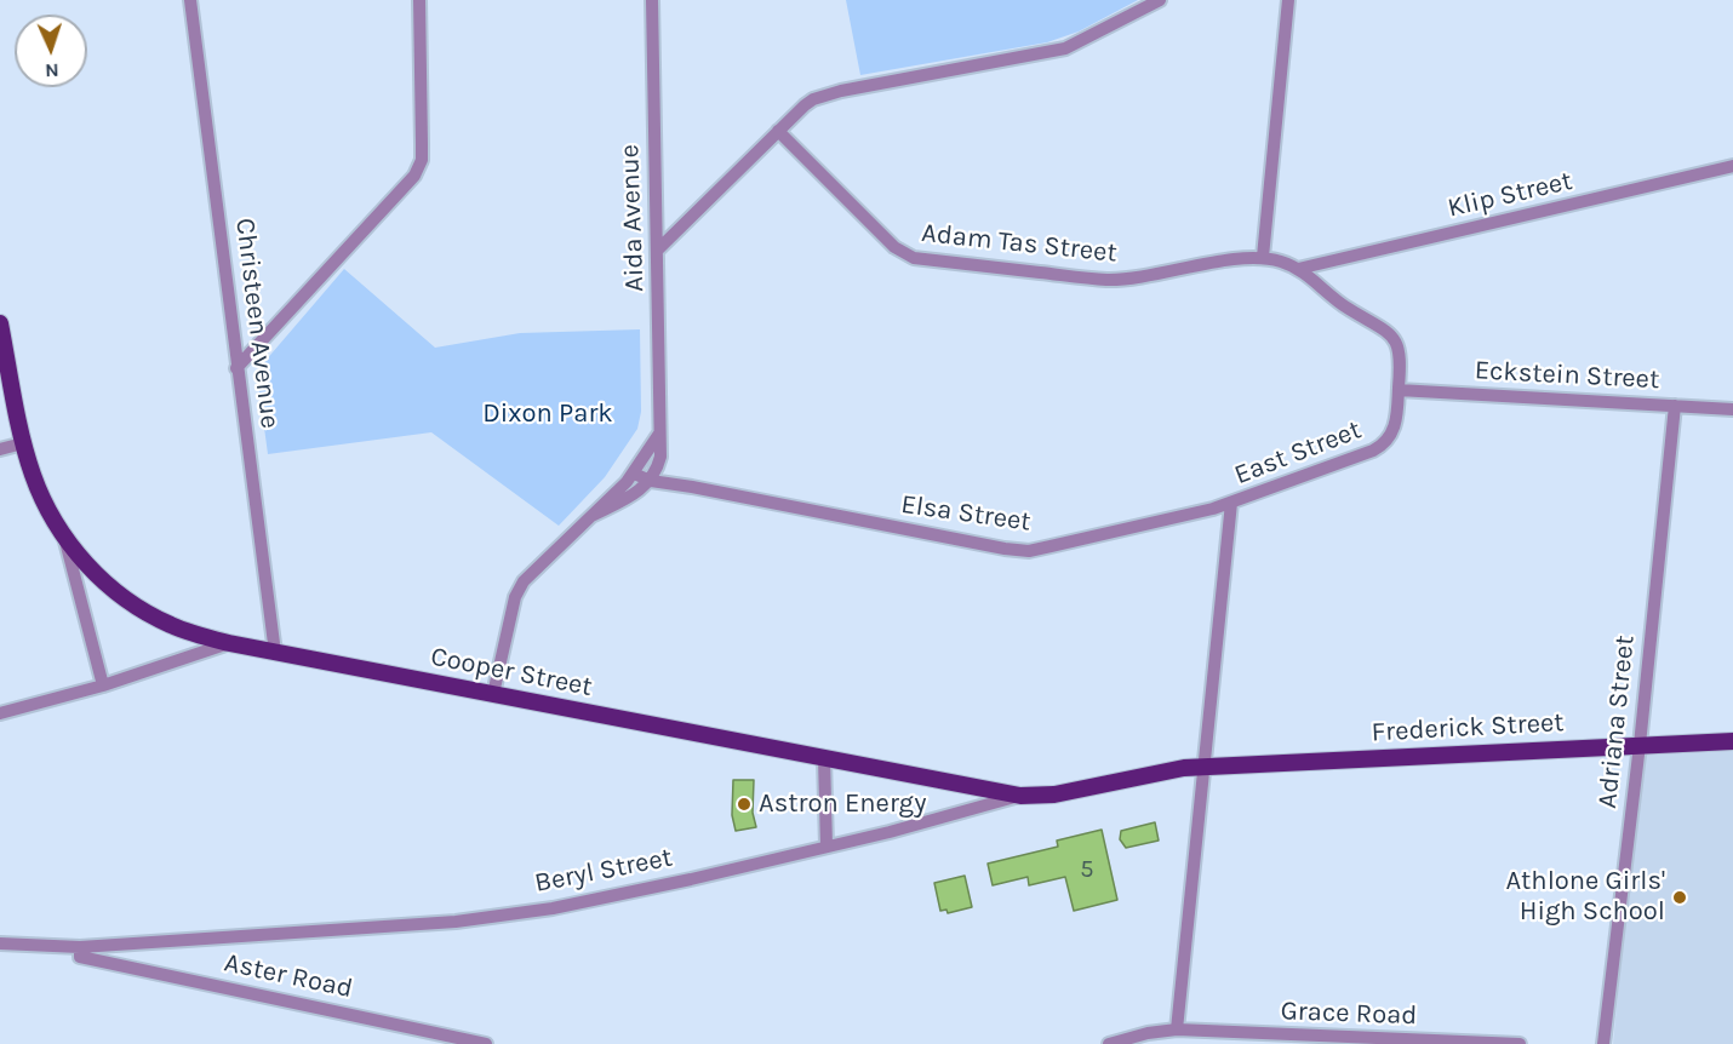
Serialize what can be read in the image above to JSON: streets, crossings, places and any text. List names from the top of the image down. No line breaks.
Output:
{"streets":{"main road":["Cooper Street","Frederick Street","Beryl Street"],"street":["Klip Street","Aida Avenue","Adam Tas Street","Christeen Avenue","Eckstein Street","East Street","Elsa Street","Adriana Street","Aster Road","Grace Road"]},"crossings":[["Klip Street","East Street"],["Aida Avenue","Elsa Street"],["Aida Avenue","Cooper Street"],["Adam Tas Street","East Street"],["Christeen Avenue","Cooper Street"],["Eckstein Street","East Street"],["Eckstein Street","Adriana Street"],["East Street","Elsa Street"],["East Street","Frederick Street"],["East Street","Beryl Street"],["East Street","Grace Road"],["Cooper Street","Beryl Street"],["Adriana Street","Frederick Street"],["Frederick Street","Beryl Street"],["Beryl Street","Aster Road"]],"parks":["Dixon Park"],"places":["Astron Energy","Athlone Girls' High School"],"house_numbers":["5"],"north":"bottom"}
